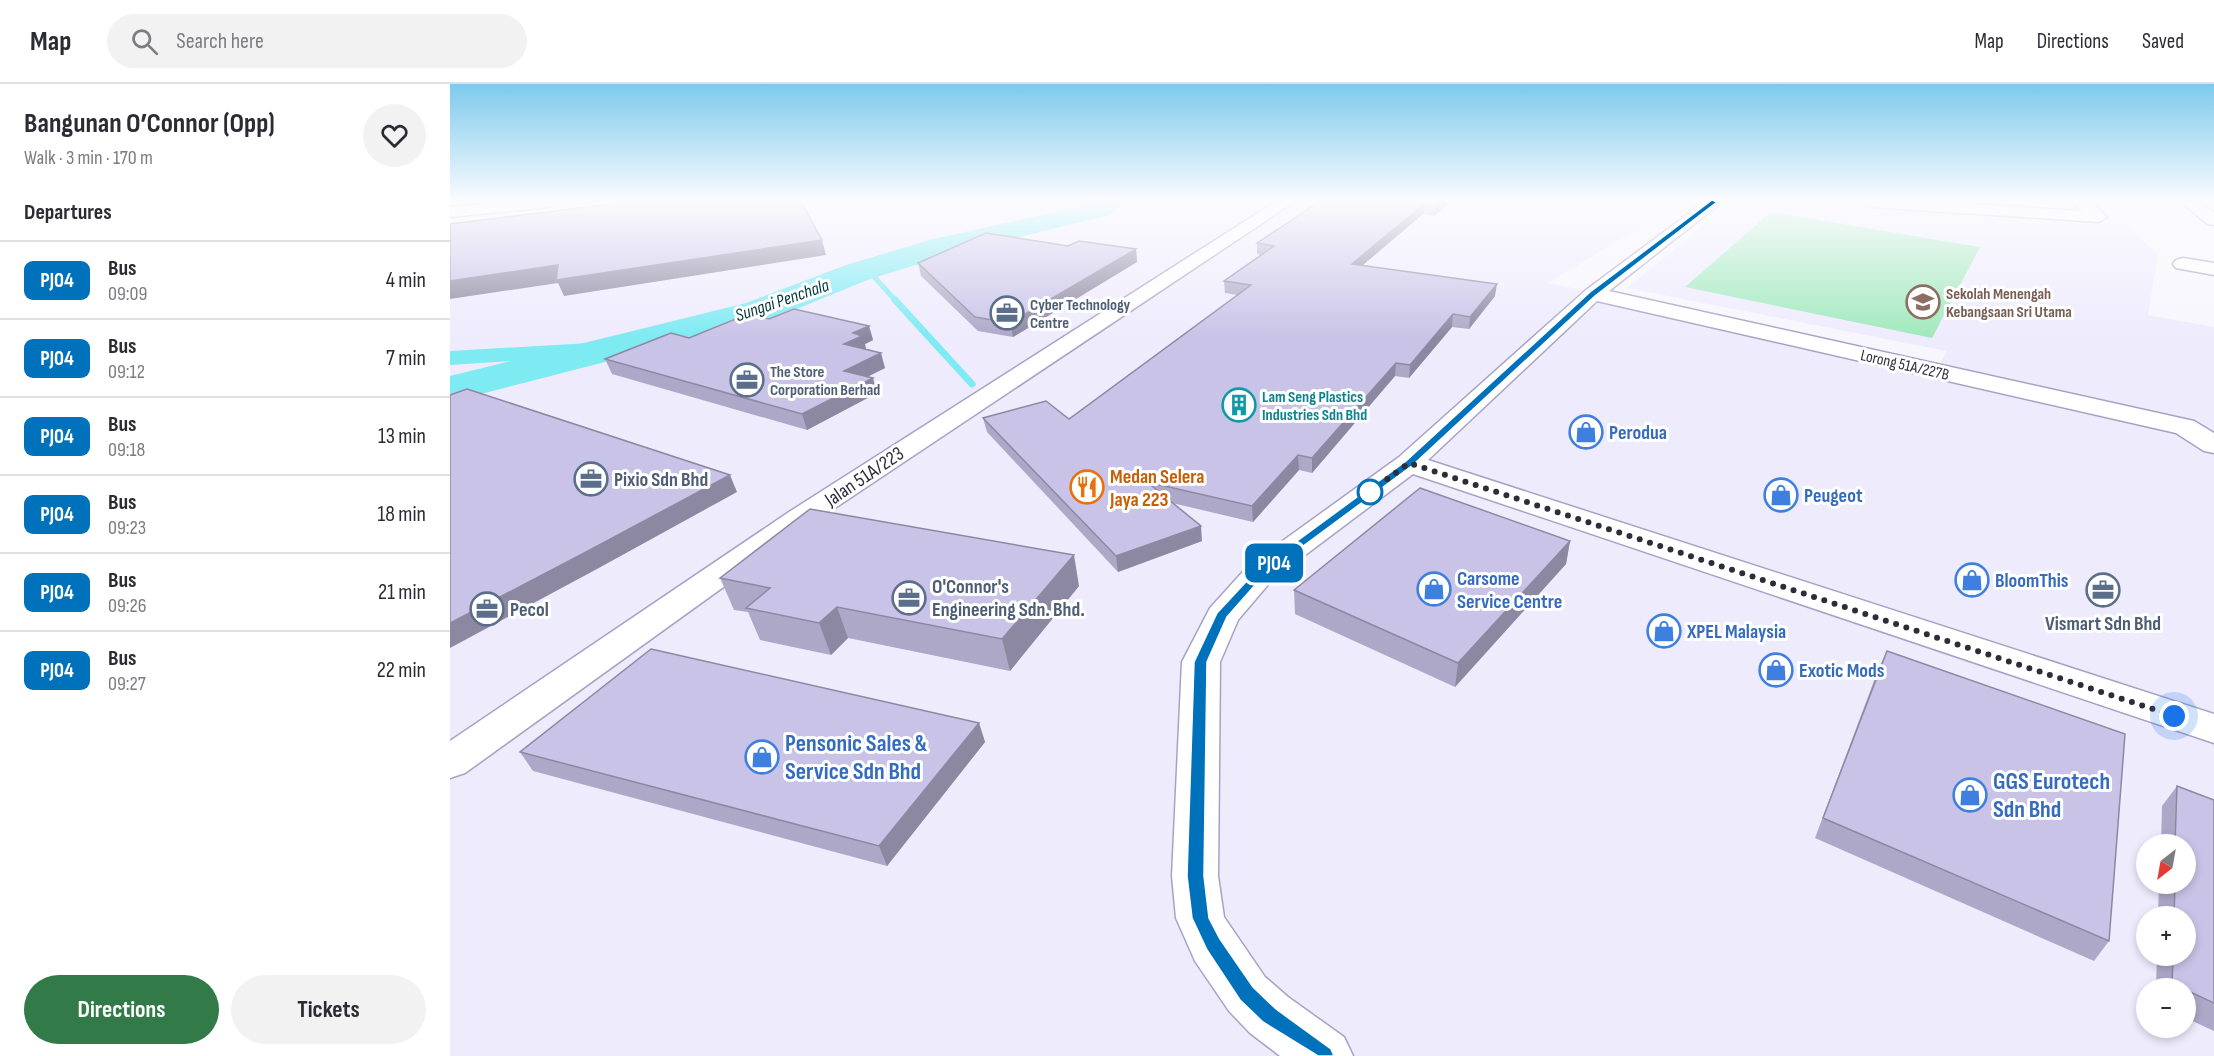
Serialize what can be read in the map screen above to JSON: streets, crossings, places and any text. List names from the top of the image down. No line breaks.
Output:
{"streets":{"main road":["Lorong 51A/227B","Jalan 51A/223"]},"water":["Sungai Penchala"],"places":{"school or university":["Sekolah Menengah Kebangsaan Sri Utama"],"office":["Cyber Technology Centre","The Store Corporation Berhad","Pixio Sdn Bhd","Vismart Sdn Bhd","O'Connor's Engineering Sdn. Bhd.","Pecol"],"building":["Lam Seng Plastics Industries Sdn Bhd"],"shop":["Perodua","Peugeot","BloomThis","Carsome Service Centre","XPEL Malaysia","Exotic Mods","Pensonic Sales & Service Sdn Bhd","GGS Eurotech Sdn Bhd"],"restaurant":["Medan Selera Jaya 223"]},"lines":["bus line PJ04"],"north":"bottom left","page":{"header":"Map","search":"Search here","nav":["Map","Directions","Saved"],"heading":[["Bangunan O’Connor (Opp)","Walk · 3 min · 170 m"],"Departures"],"on_map":"PJ04","list":[{"mark":"PJ04","name":"Bus","note":"09:09","value":"4 min"},{"mark":"PJ04","name":"Bus","note":"09:12","value":"7 min"},{"mark":"PJ04","name":"Bus","note":"09:18","value":"13 min"},{"mark":"PJ04","name":"Bus","note":"09:23","value":"18 min"},{"mark":"PJ04","name":"Bus","note":"09:26","value":"21 min"},{"mark":"PJ04","name":"Bus","note":"09:27","value":"22 min"}],"map_buttons":["+","−"],"buttons":["Directions","Tickets"]}}
